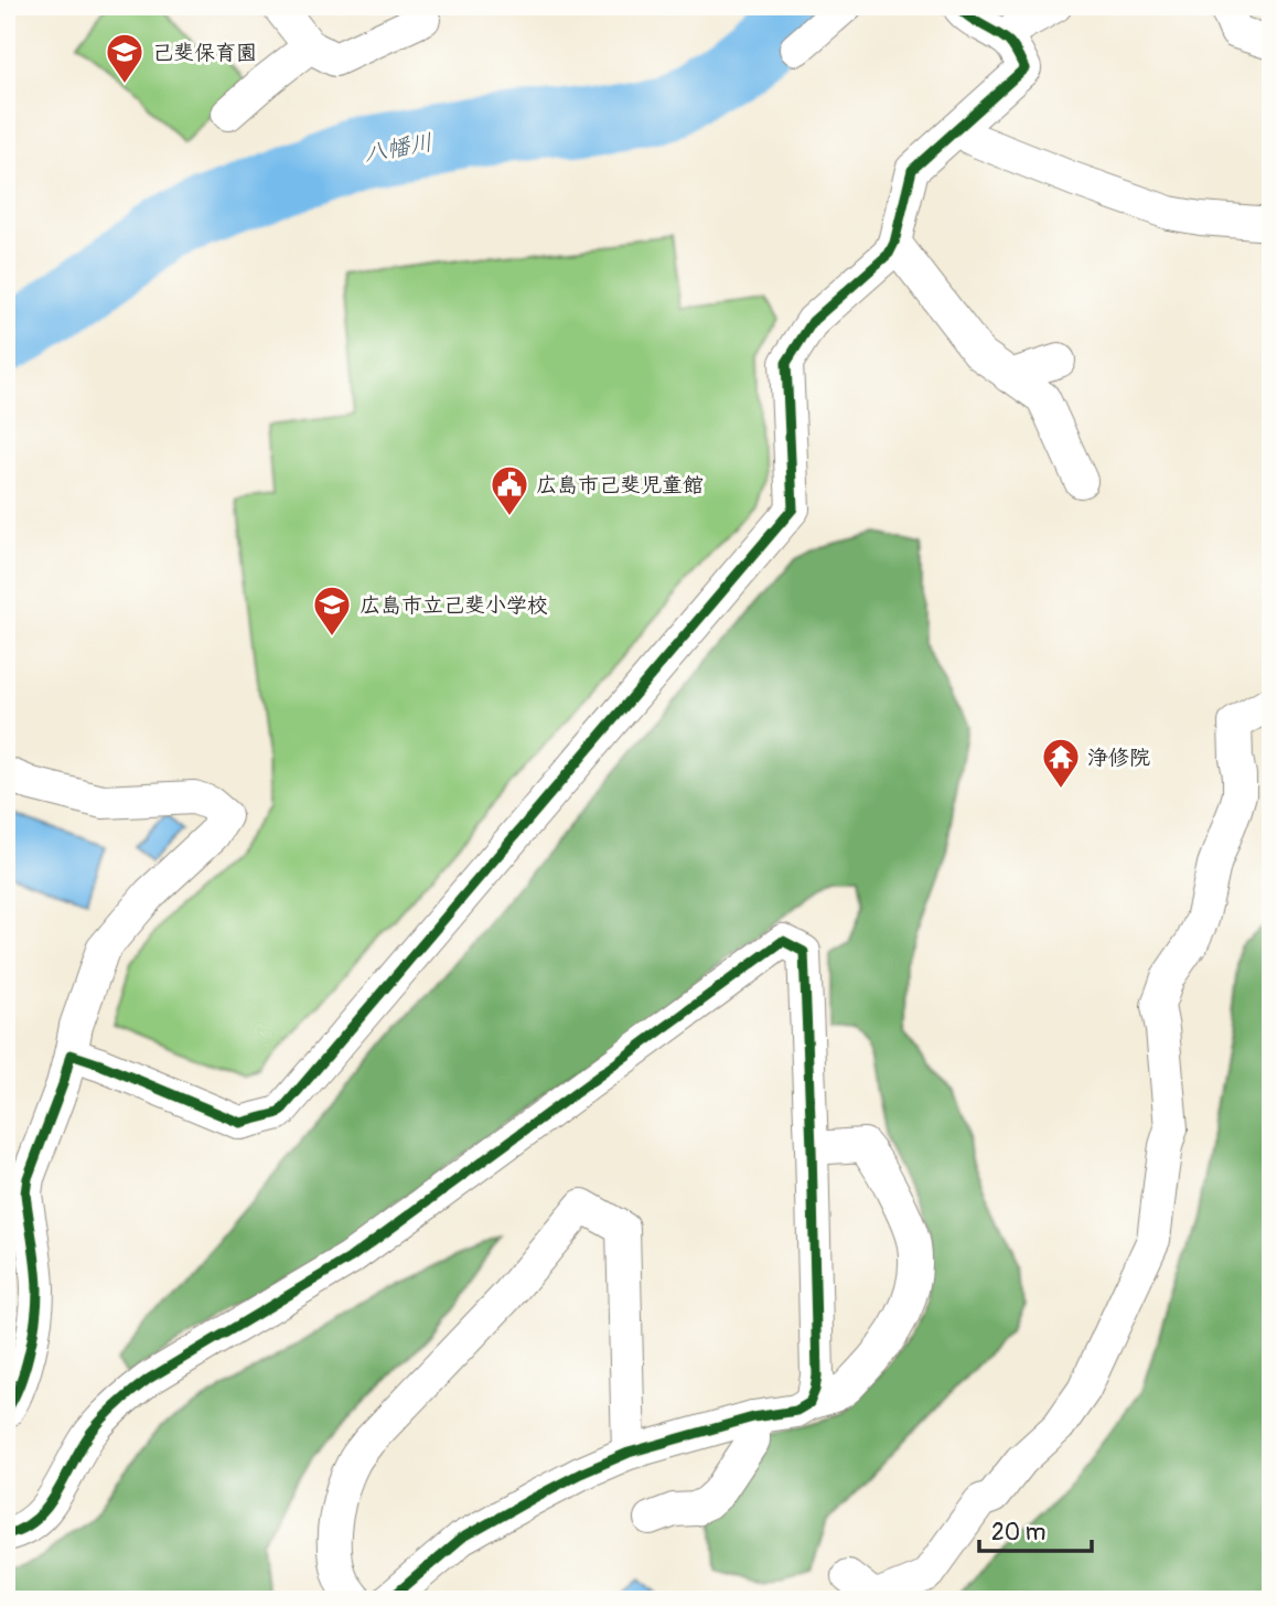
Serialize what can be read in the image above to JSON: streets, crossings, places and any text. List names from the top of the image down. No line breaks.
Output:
{"water":["八幡川"],"places":{"school or university":["己斐保育園","広島市立己斐小学校"],"public building":["広島市己斐児童館"],"temple":["浄修院"]},"scale_bar":"20 m"}
